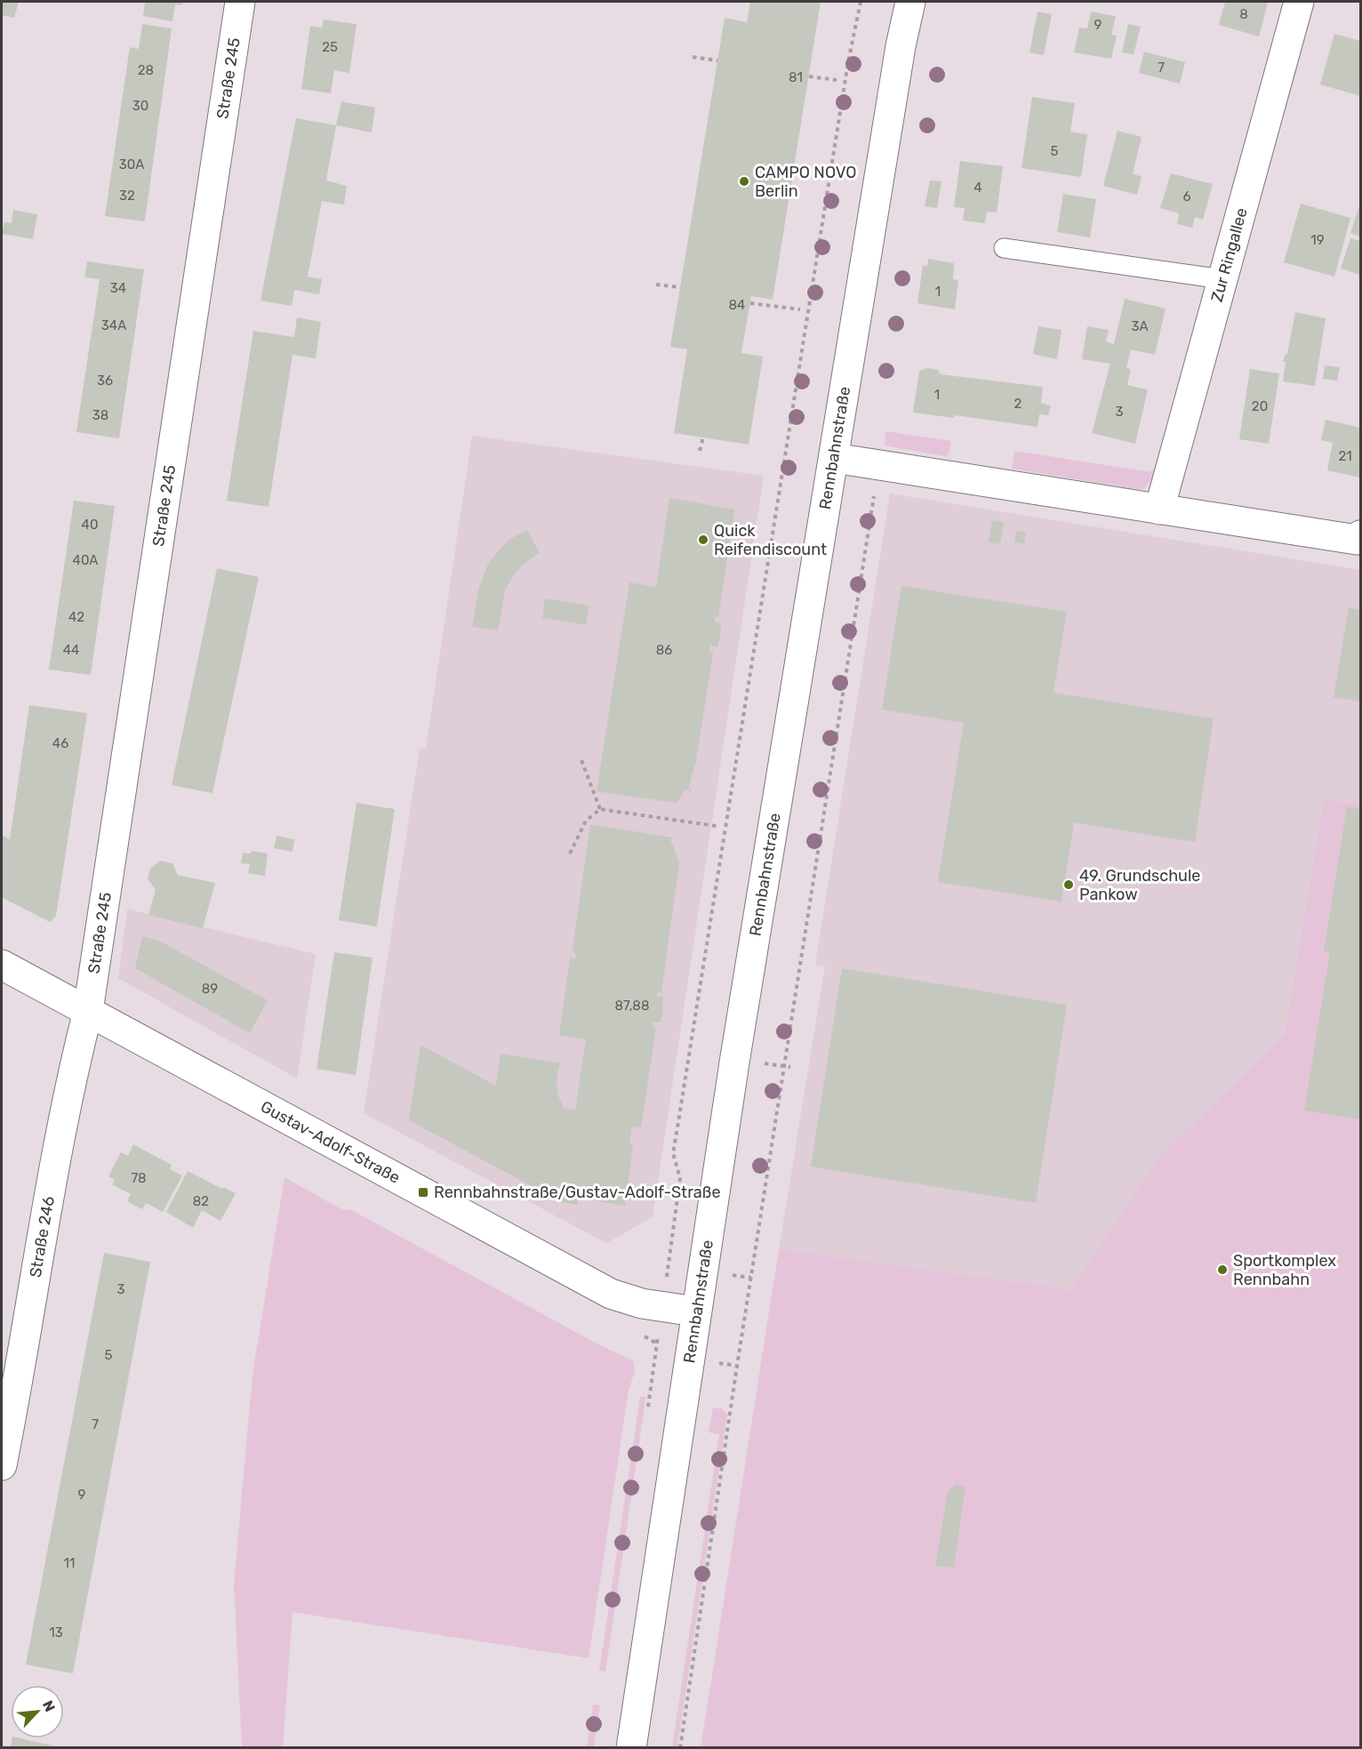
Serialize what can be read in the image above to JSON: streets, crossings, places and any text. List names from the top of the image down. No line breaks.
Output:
{"streets":{"street":["Straße 245","Zur Ringallee","Rennbahnstraße","Gustav-Adolf-Straße","Straße 246"]},"crossings":[["Straße 245","Gustav-Adolf-Straße"],["Straße 245","Straße 246"],["Rennbahnstraße","Gustav-Adolf-Straße"],["Gustav-Adolf-Straße","Straße 246"]],"places":{"other":["CAMPO NOVO Berlin","Quick Reifendiscount","49. Grundschule Pankow","Sportkomplex Rennbahn"],"transit":["Rennbahnstraße/Gustav-Adolf-Straße"]},"house_numbers":["8","9","25","7","28","81","30","5","30A","4","32","6","19","34","1","84","34A","3A","36","1","2","20","3","38","21","40","40A","42","44","86","46","89","87,88","78","82","3","5","7","9","11","13"],"north":"top right"}
